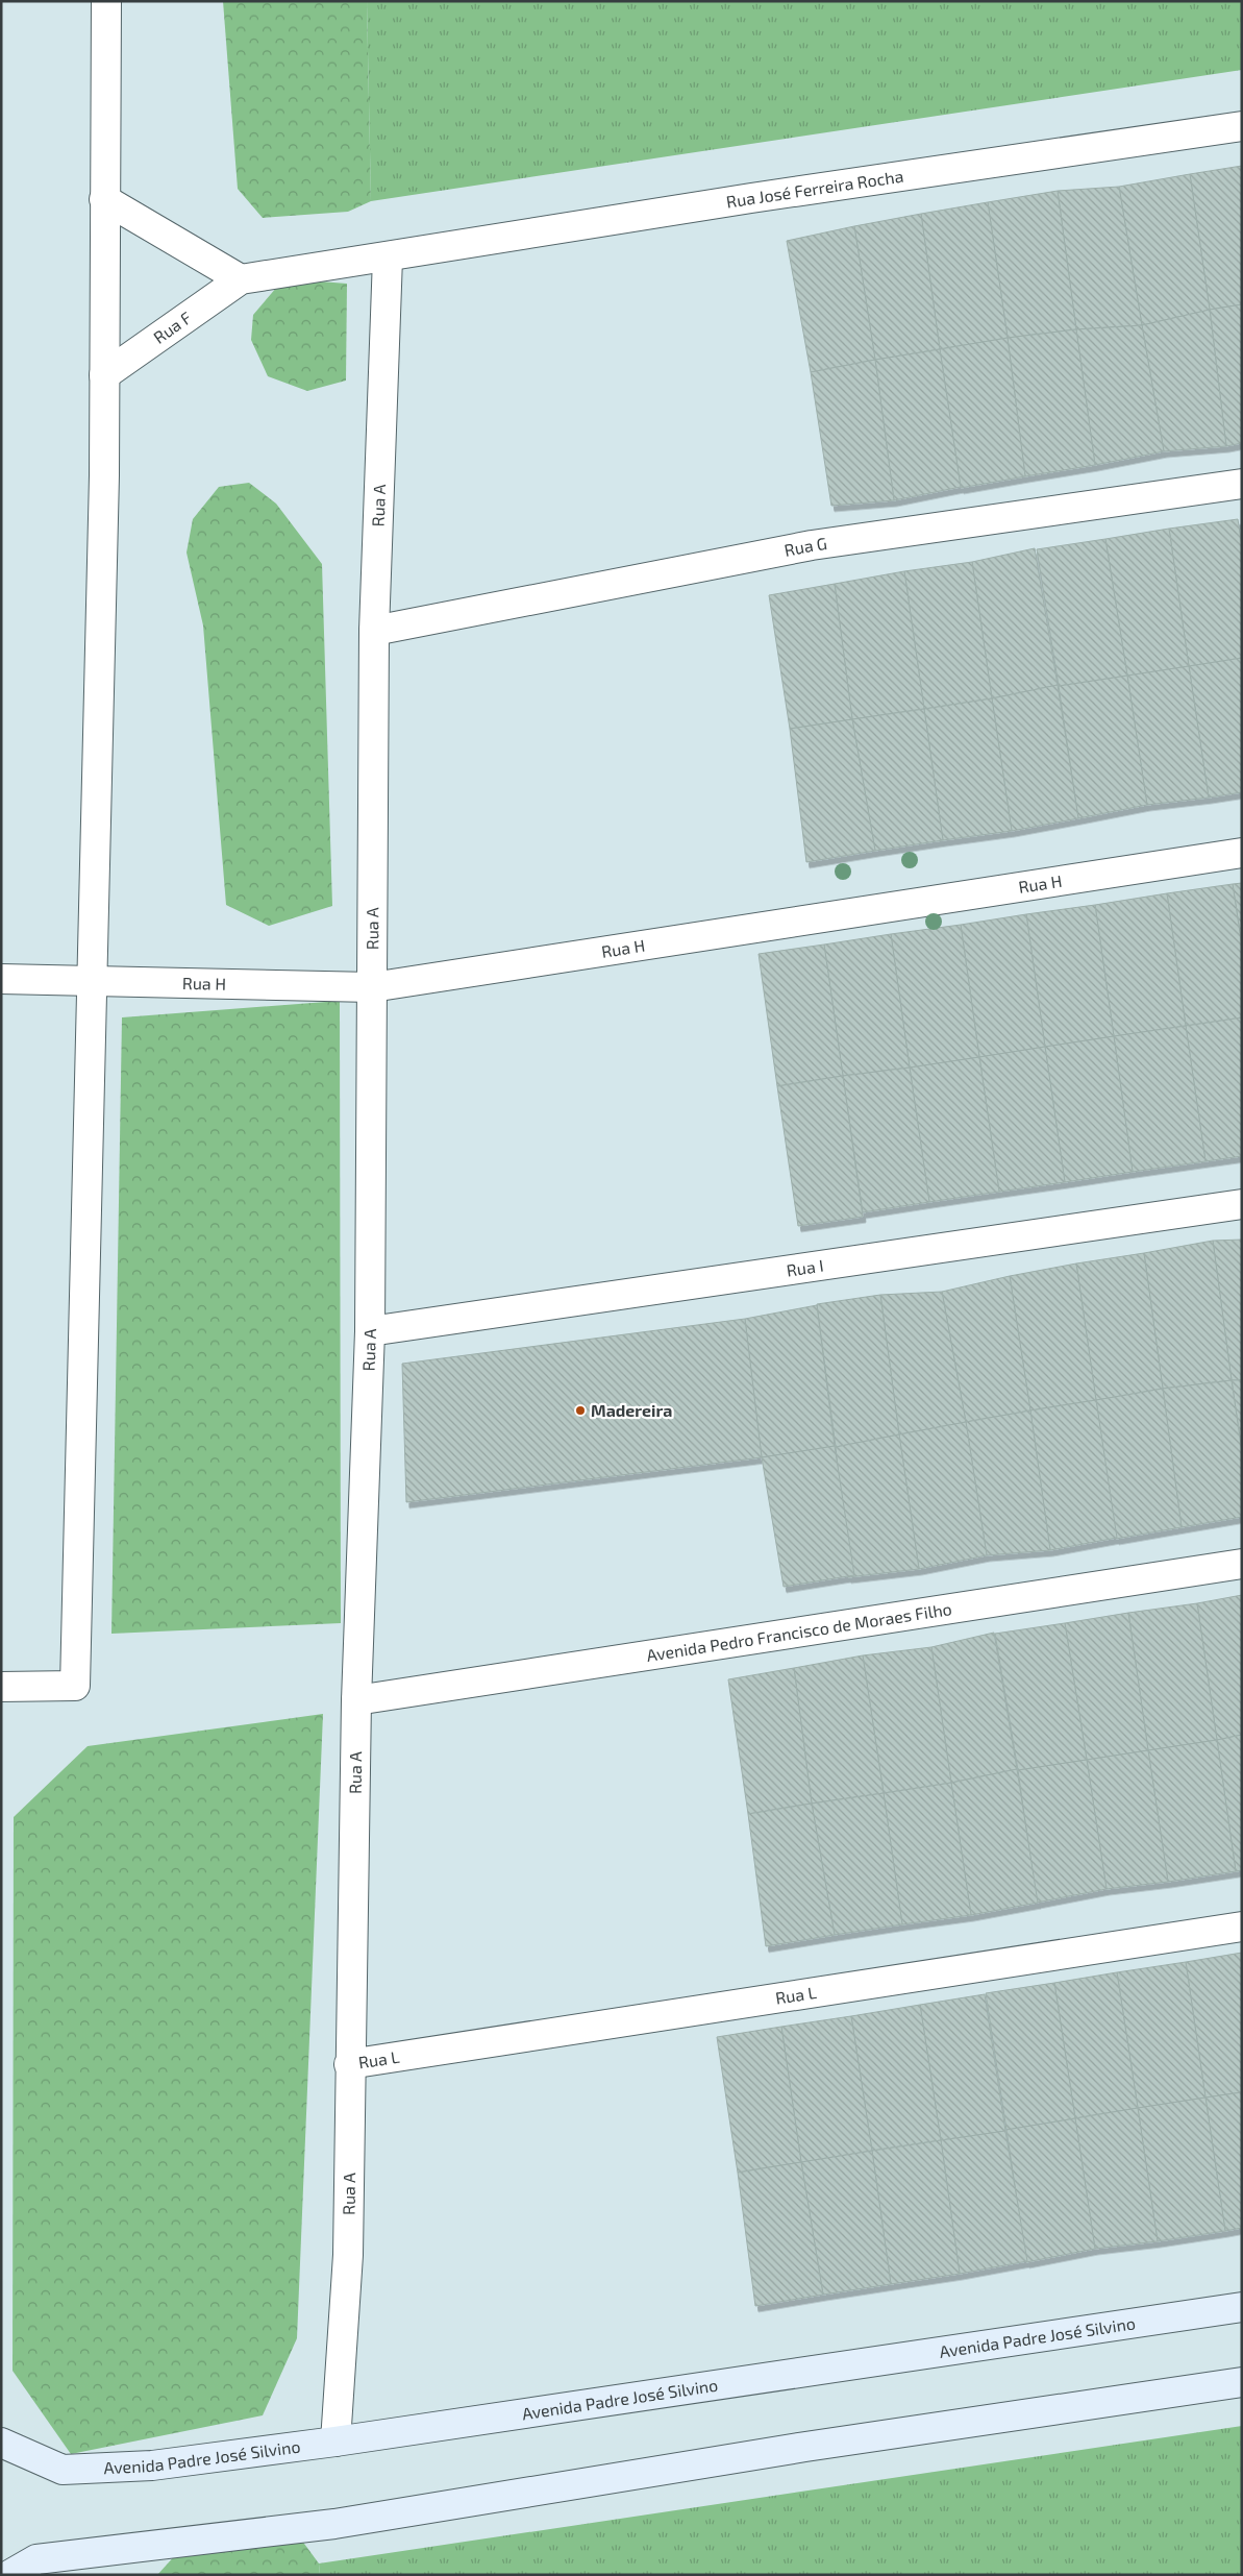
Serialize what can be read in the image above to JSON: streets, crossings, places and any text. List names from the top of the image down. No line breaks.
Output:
{"streets":{"main road":["Avenida Padre José Silvino"],"street":["Rua José Ferreira Rocha","Rua F","Rua A","Rua G","Rua H","Rua I","Avenida Pedro Francisco de Moraes Filho","Rua L"]},"crossings":[["Rua José Ferreira Rocha","Rua F"],["Rua José Ferreira Rocha","Rua A"],["Rua F","Rua A"],["Rua A","Rua G"],["Rua A","Rua H"],["Rua A","Rua I"],["Rua A","Avenida Pedro Francisco de Moraes Filho"],["Rua A","Rua L"],["Rua A","Avenida Padre José Silvino"]],"places":["Madereira"]}
